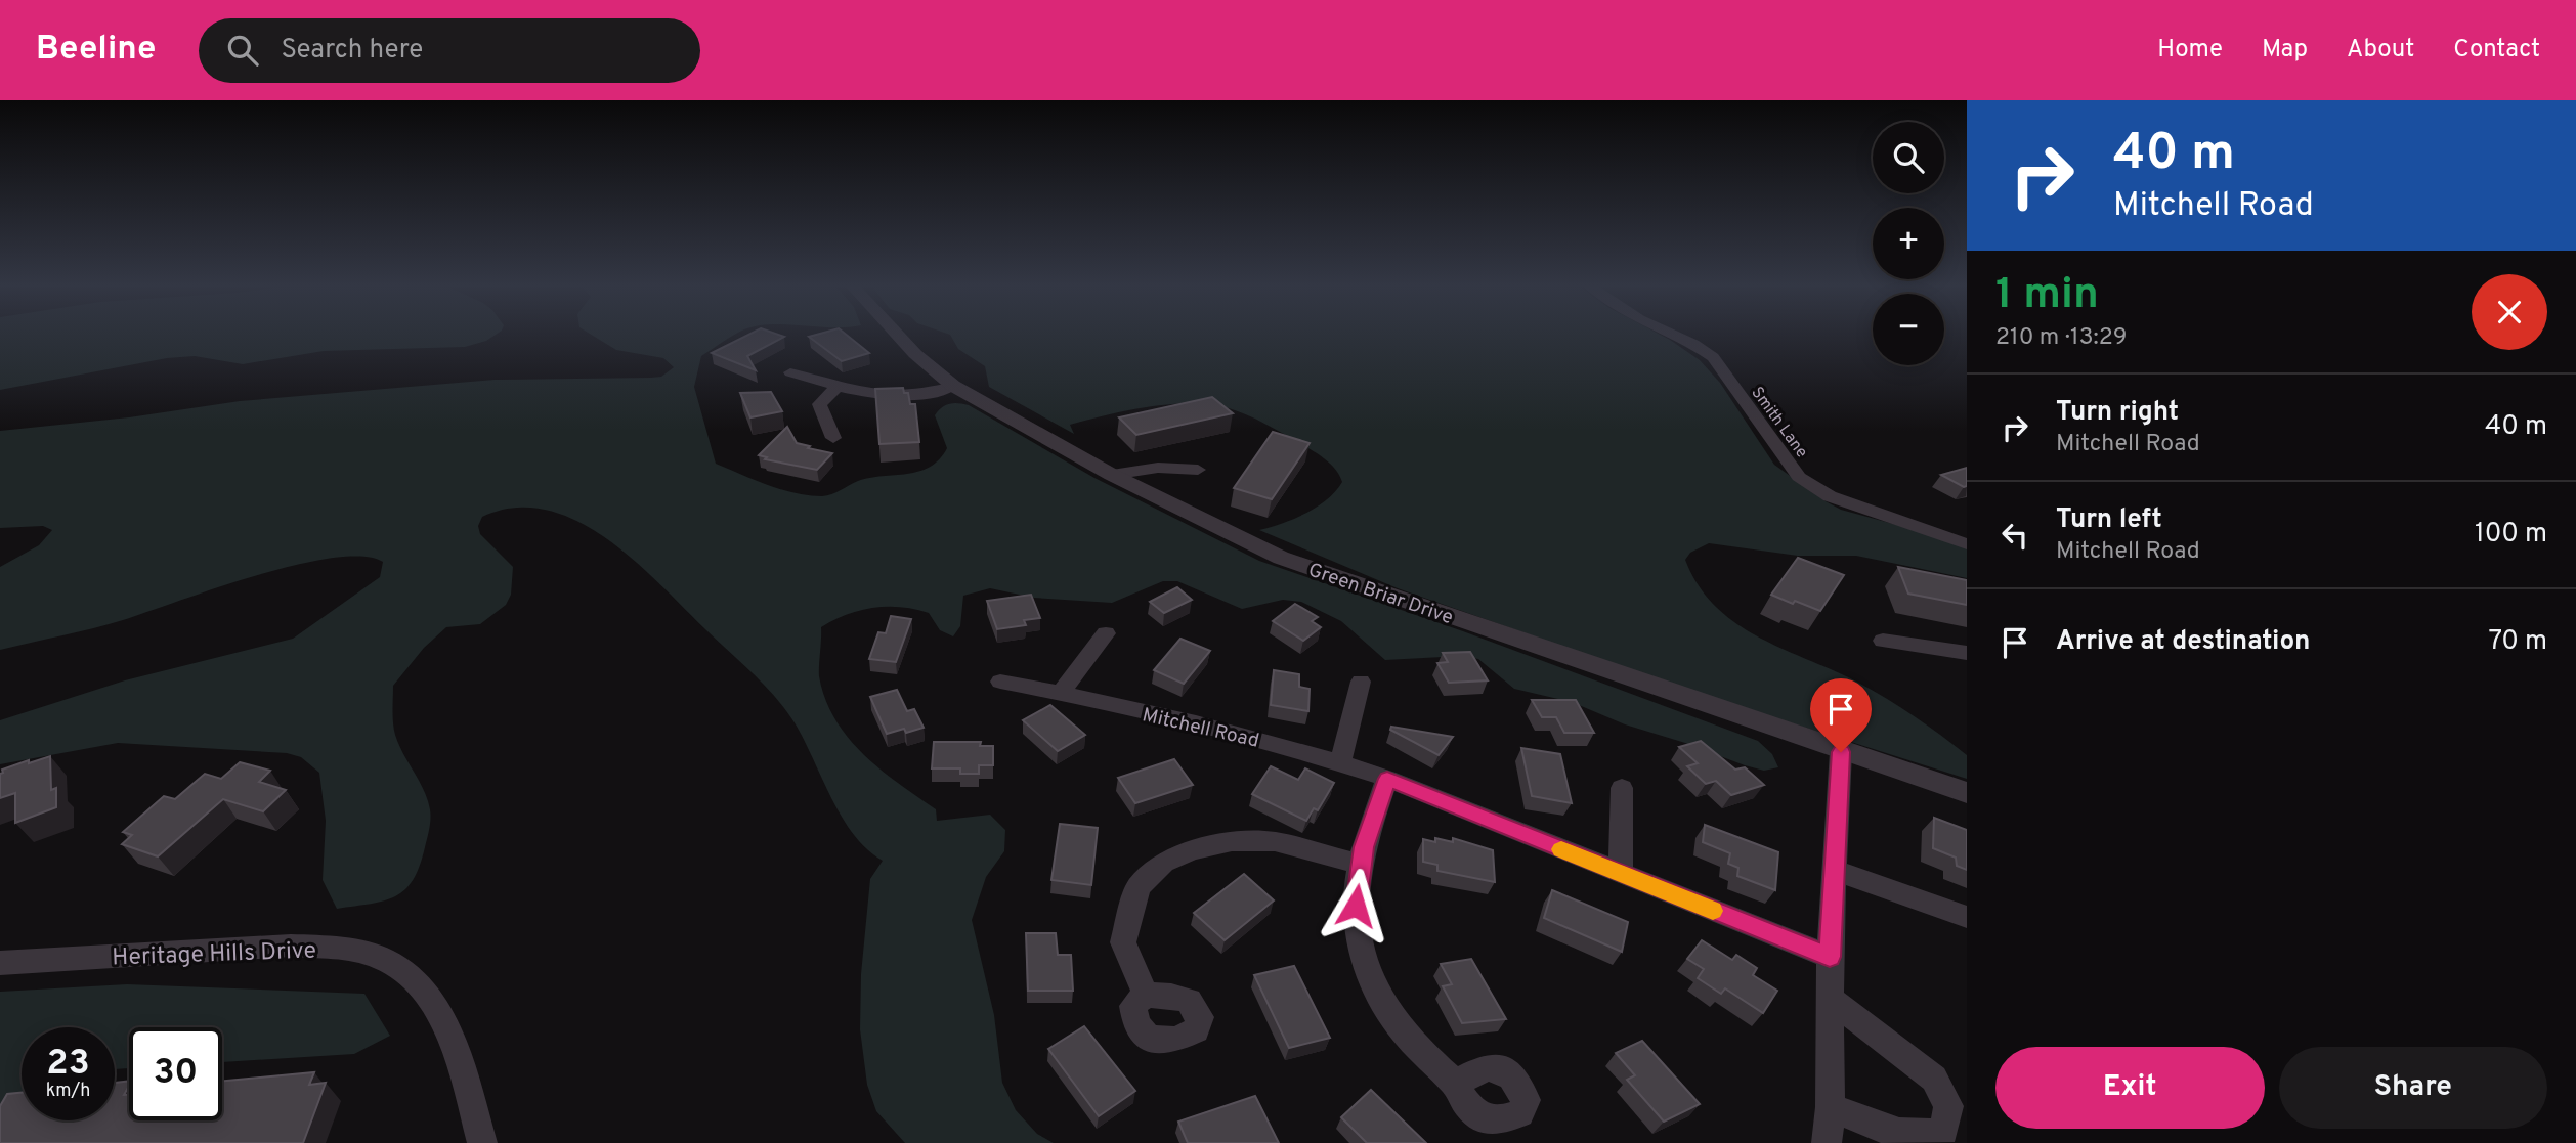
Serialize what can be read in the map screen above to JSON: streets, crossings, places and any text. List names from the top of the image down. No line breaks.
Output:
{"streets":{"street":["Smith Lane","Green Briar Drive","Mitchell Road","Heritage Hills Drive"]},"page":{"header":"Beeline","search":"Search here","nav":["Home","Map","About","Contact"],"turn":["40 m","Mitchell Road"],"map_buttons":["+","−"],"heading":["1 min","210 m · 13:29"],"list":[{"name":"Turn right","note":"Mitchell Road","value":"40 m"},{"name":"Turn left","note":"Mitchell Road","value":"100 m"},{"name":"Arrive at destination","value":"70 m"}],"speed":"23 km/h","limit":"30","buttons":["Exit","Share"]}}
